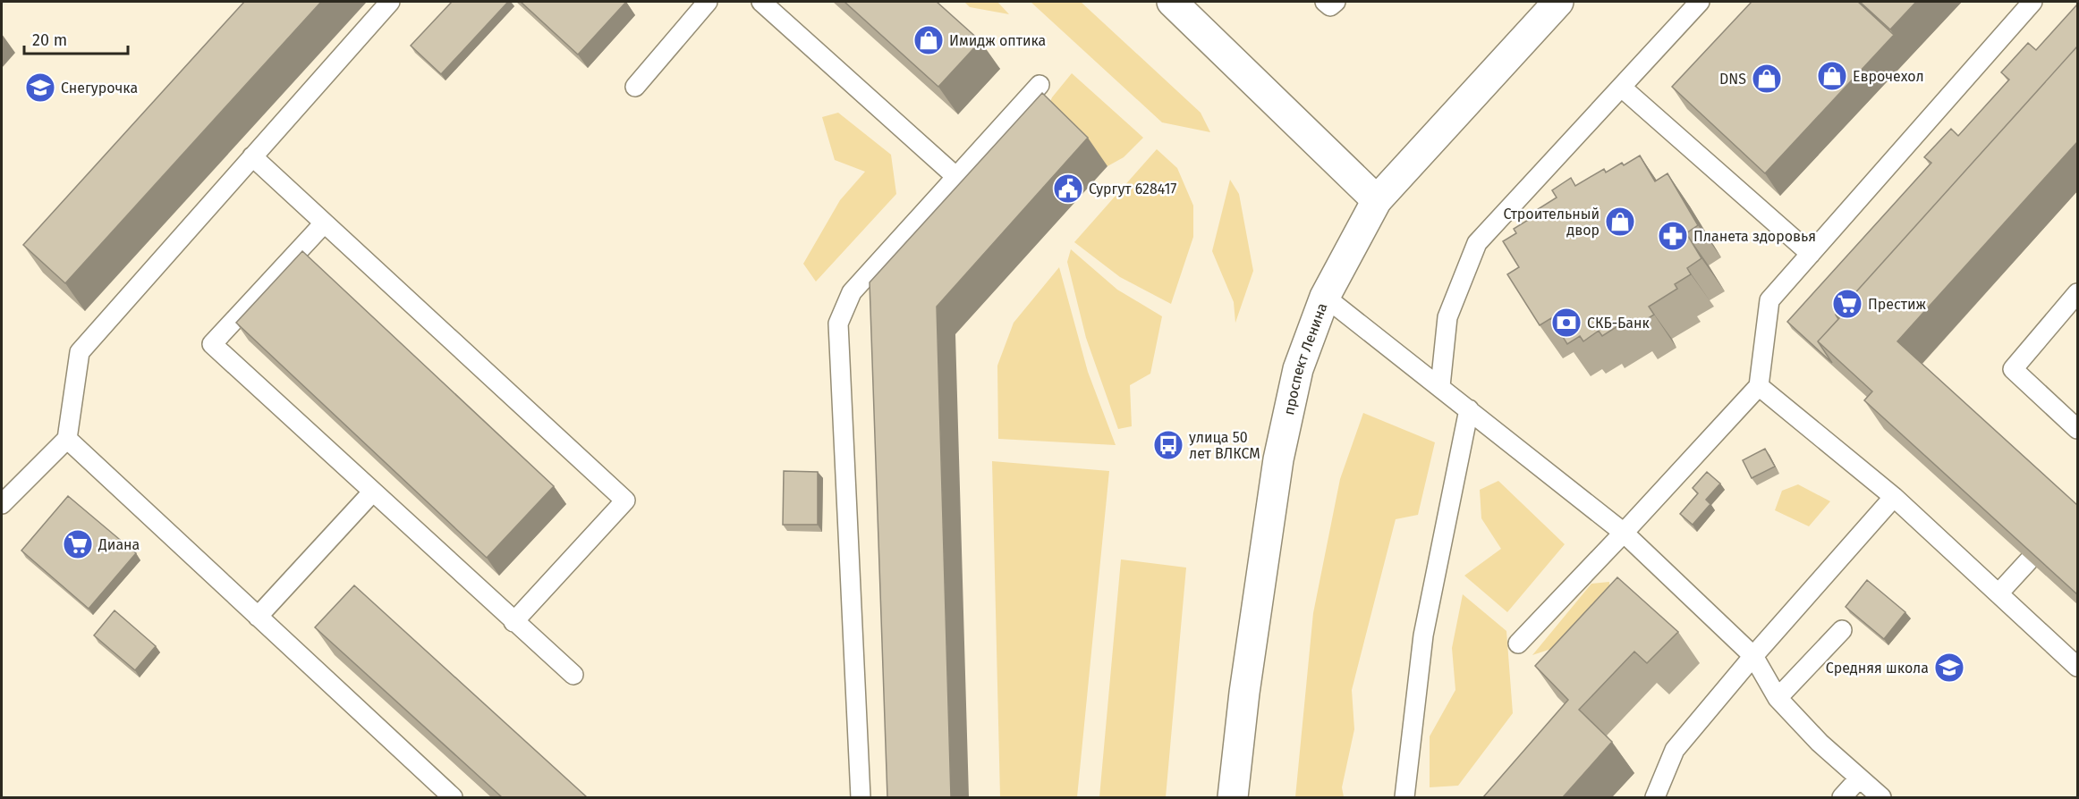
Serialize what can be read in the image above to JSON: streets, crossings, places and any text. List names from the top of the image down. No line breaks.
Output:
{"streets":{"main road":["проспект Ленина"]},"places":{"shop":["Имидж оптика","Еврочехол","DNS","Строительный двор"],"school or university":["Снегурочка","Средняя школа"],"public building":["Сургут 628417"],"pharmacy":["Планета здоровья"],"supermarket":["Престиж","Диана"],"bank":["СКБ-Банк"],"bus stop":["улица 50 лет ВЛКСМ"]},"scale_bar":"20 m"}
